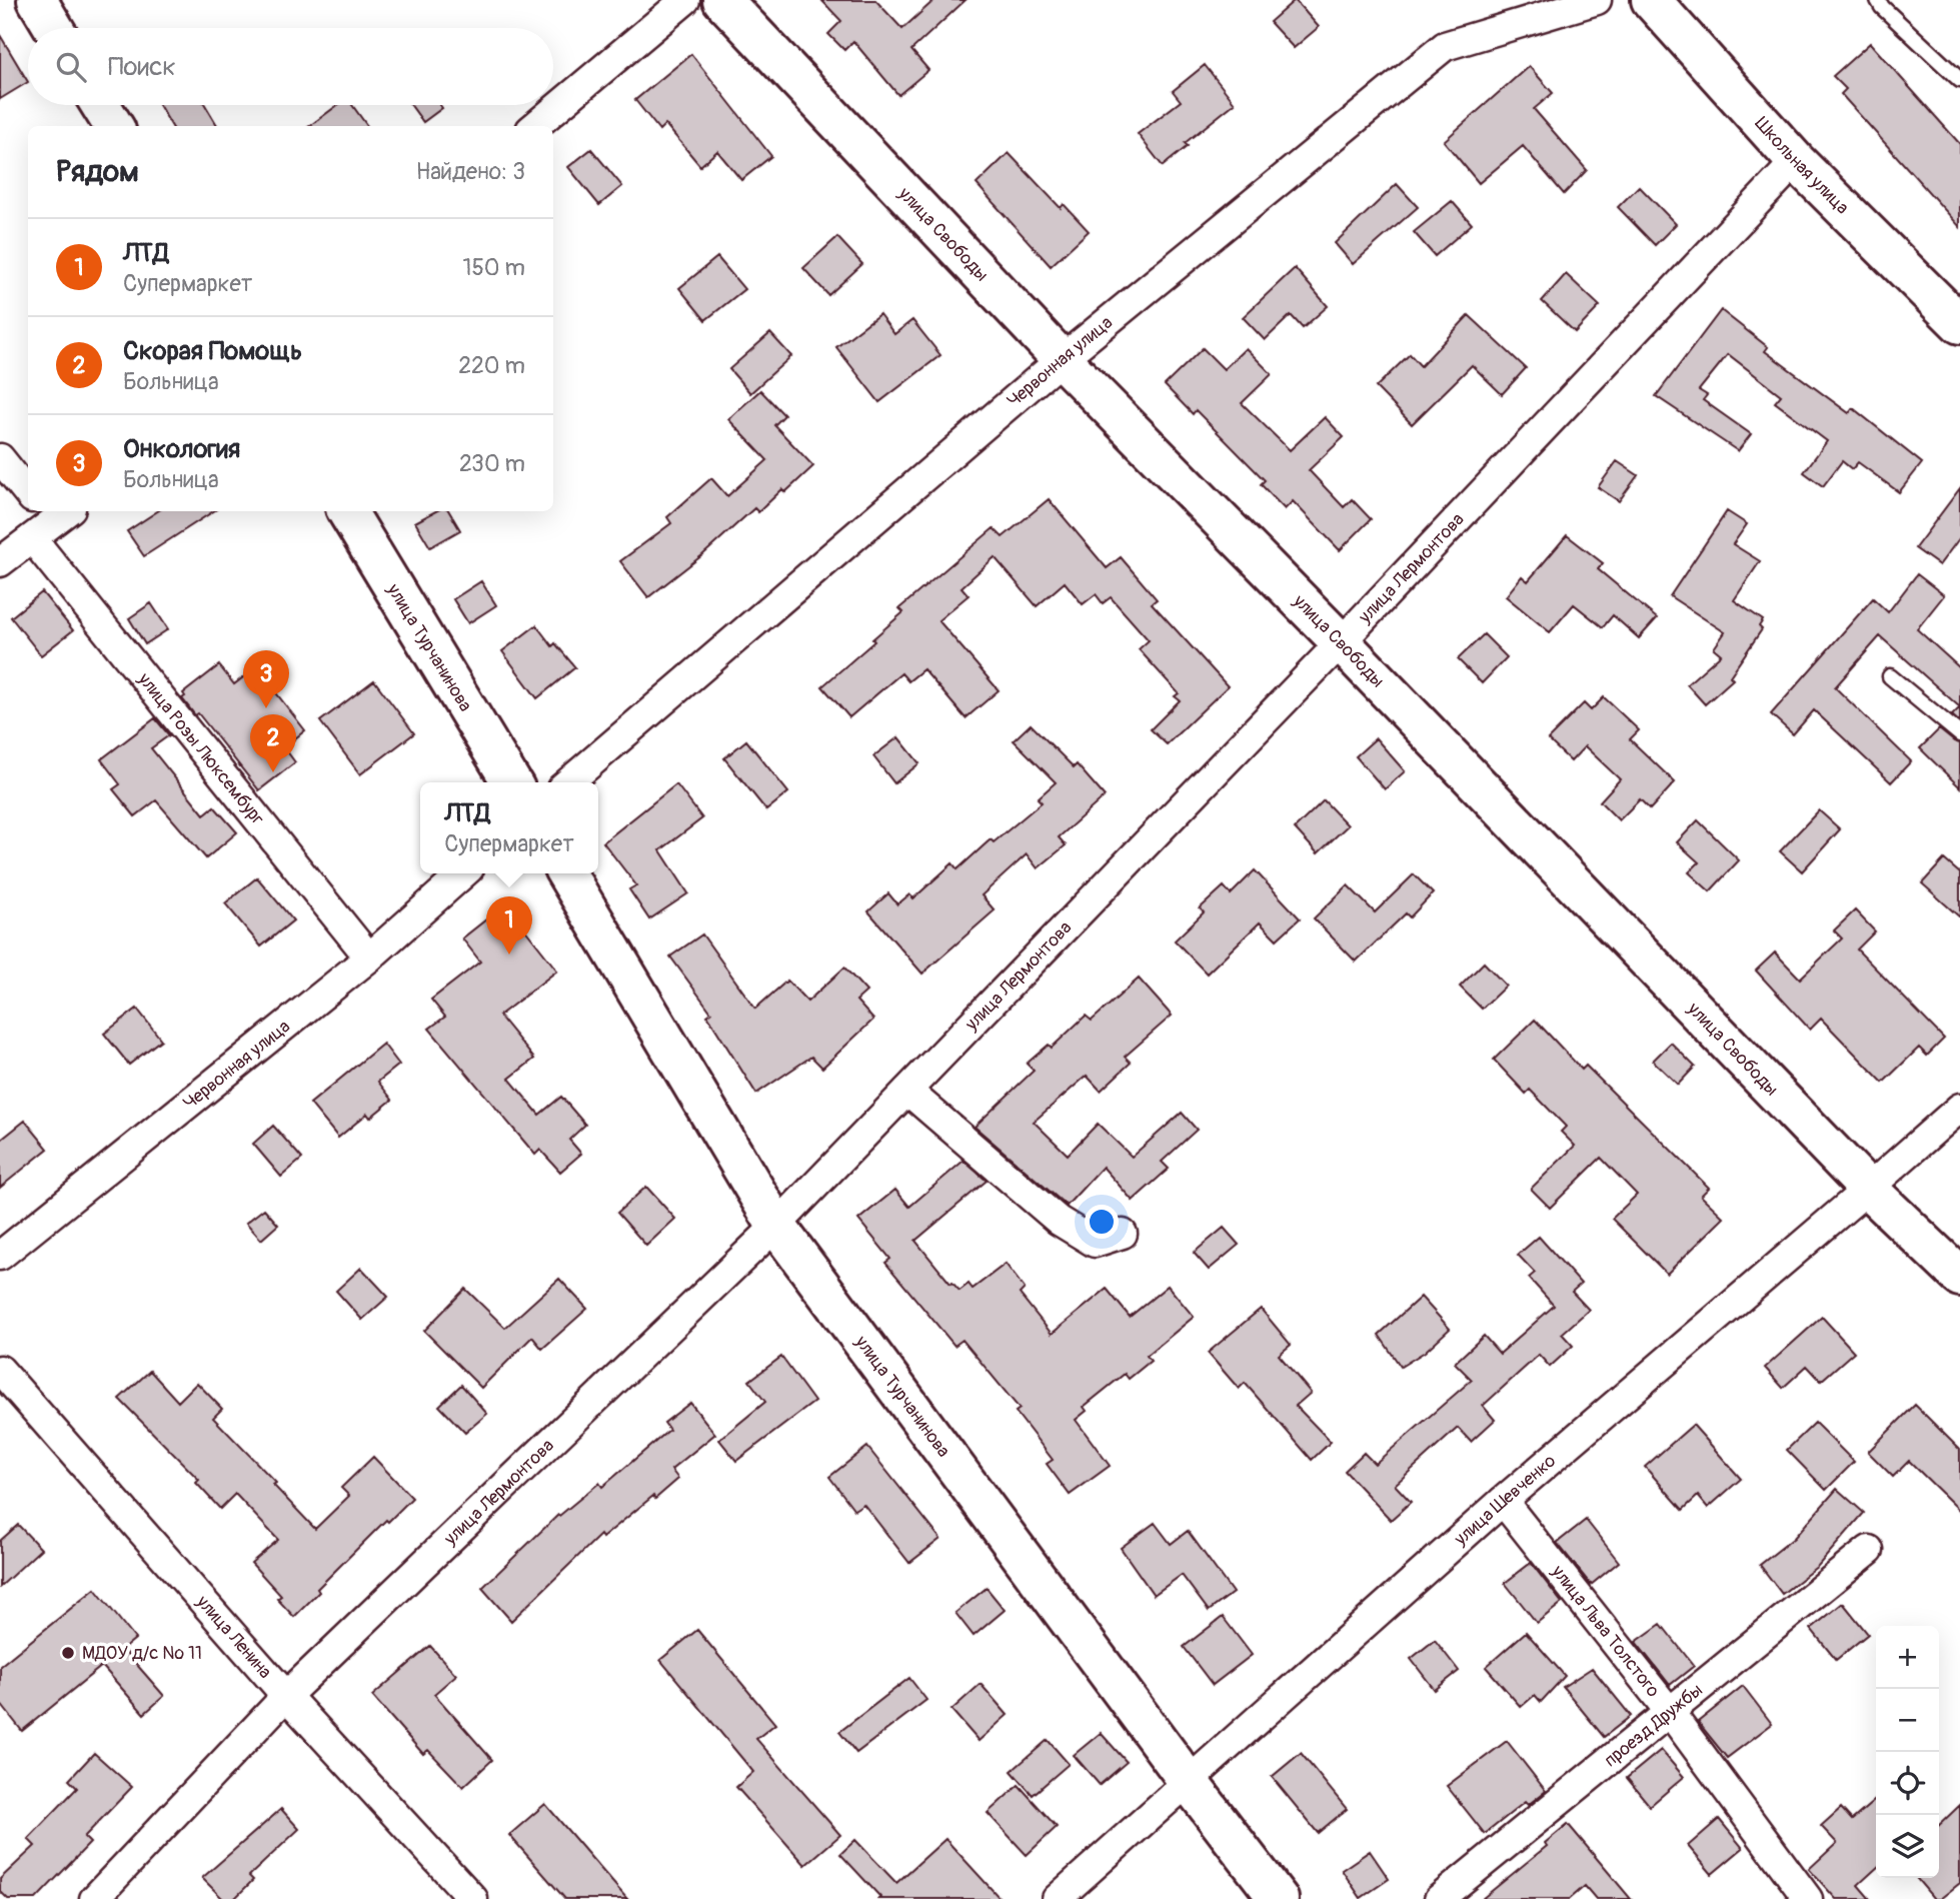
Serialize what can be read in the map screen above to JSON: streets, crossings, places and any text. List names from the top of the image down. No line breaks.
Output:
{"streets":{"street":["Школьная улица","улица Свободы","Червонная улица","улица Лермонтова","улица Турчанинова","улица Розы Люксембург","улица Шевченко","улица Льва Толстого","улица Ленина","проезд Дружбы"]},"crossings":[["Школьная улица","улица Лермонтова"],["улица Свободы","Червонная улица"],["улица Свободы","улица Лермонтова"],["улица Свободы","улица Шевченко"],["Червонная улица","улица Розы Люксембург"],["улица Лермонтова","улица Турчанинова"],["улица Лермонтова","улица Ленина"],["улица Турчанинова","улица Шевченко"],["улица Шевченко","улица Льва Толстого"],["улица Льва Толстого","проезд Дружбы"]],"places":["МДОУ д/с № 11"],"page":{"search":"Поиск","heading":["Рядом","Найдено: 3"],"list":[{"mark":"1","name":"ЛТД","note":"Супермаркет","value":"150 m"},{"mark":"2","name":"Скорая Помощь","note":"Больница","value":"220 m"},{"mark":"3","name":"Онкология","note":"Больница","value":"230 m"}],"pins":["3","2","1"],"popup":["ЛТД","Супермаркет"],"map_buttons":["+","−"]}}
